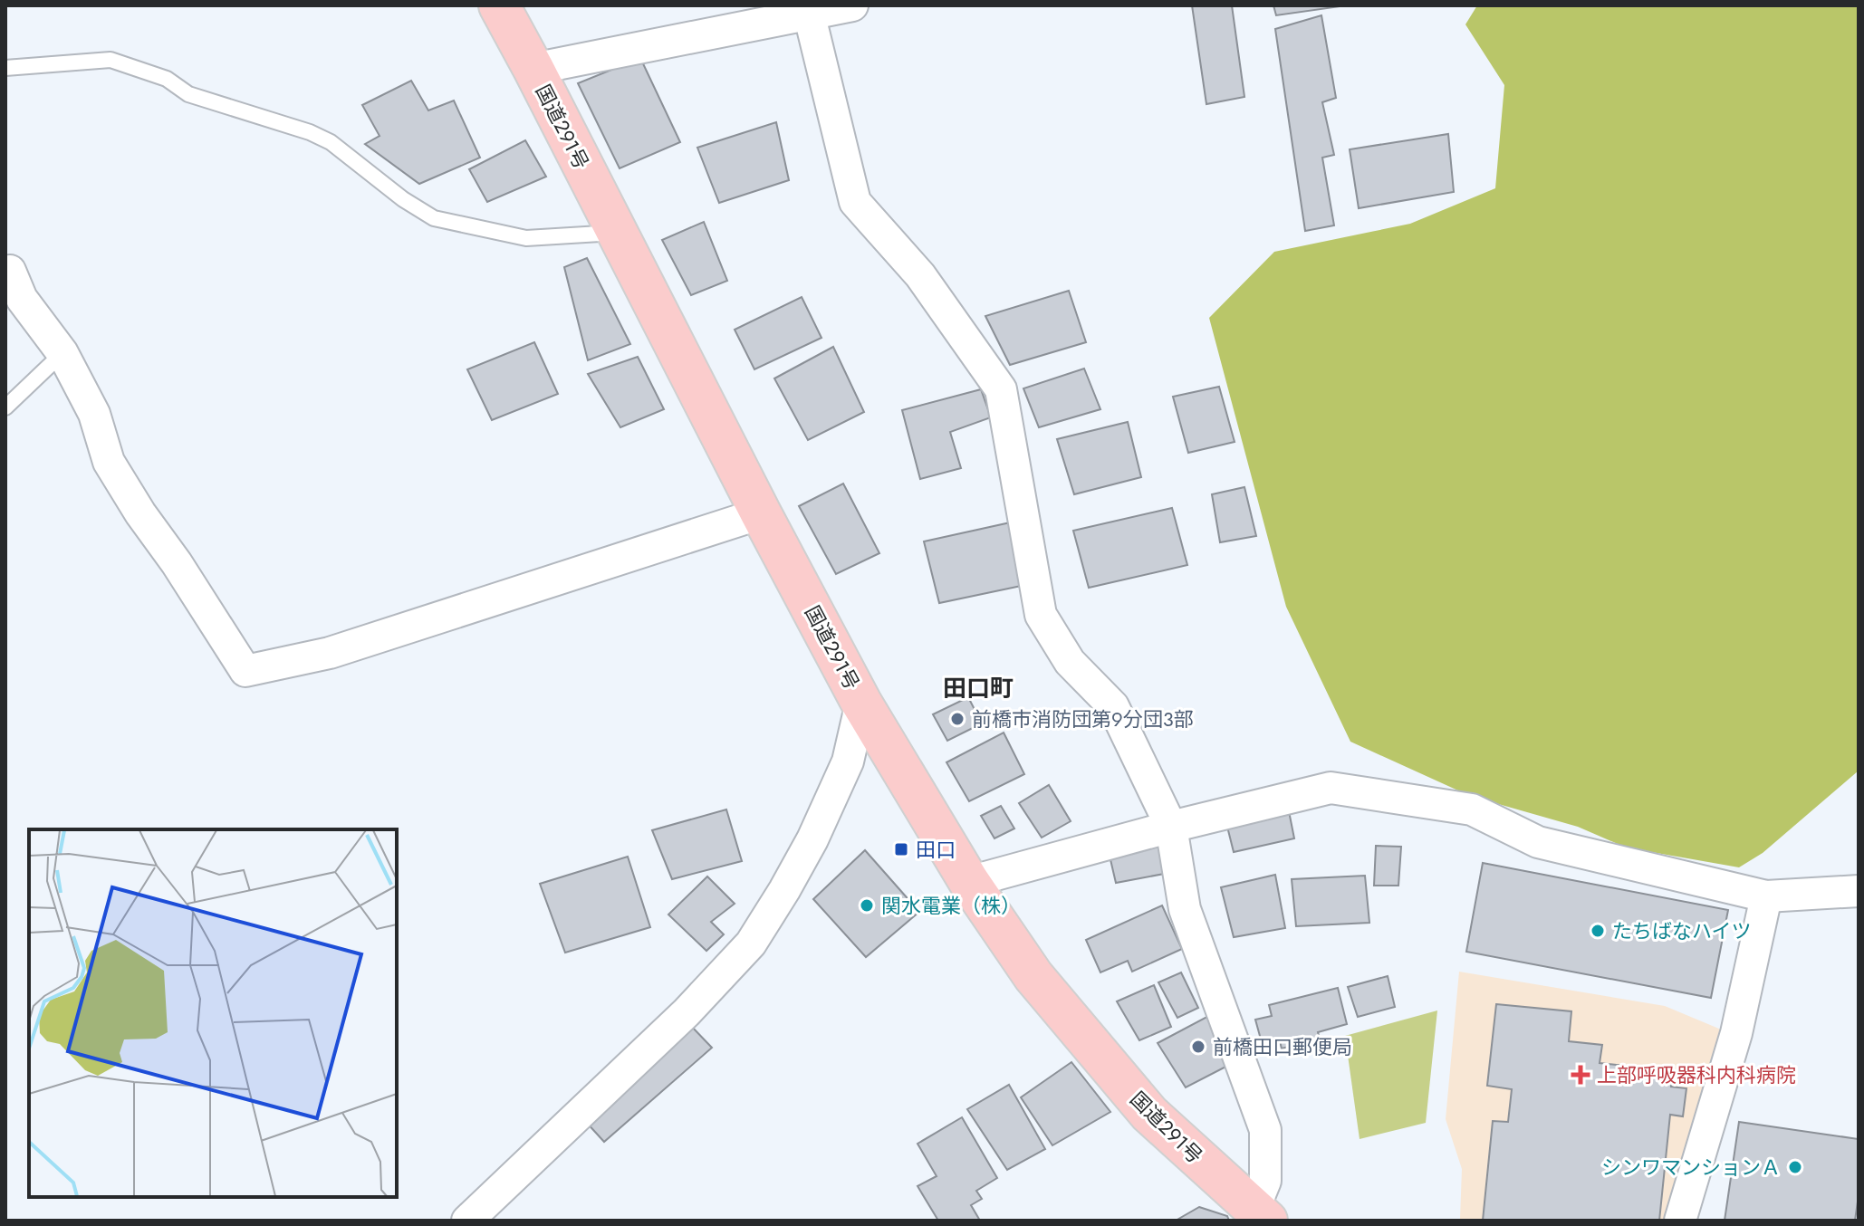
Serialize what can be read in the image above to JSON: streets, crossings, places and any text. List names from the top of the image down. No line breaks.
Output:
{"streets":{"highway":["国道291号"]},"districts":["田口町"],"places":{"other":["前橋市消防団第9分団3部","関水電業（株）","たちばなハイツ","前橋田口郵便局","シンワマンションＡ"],"transit":["田口"],"health":["上部呼吸器科内科病院"]}}
